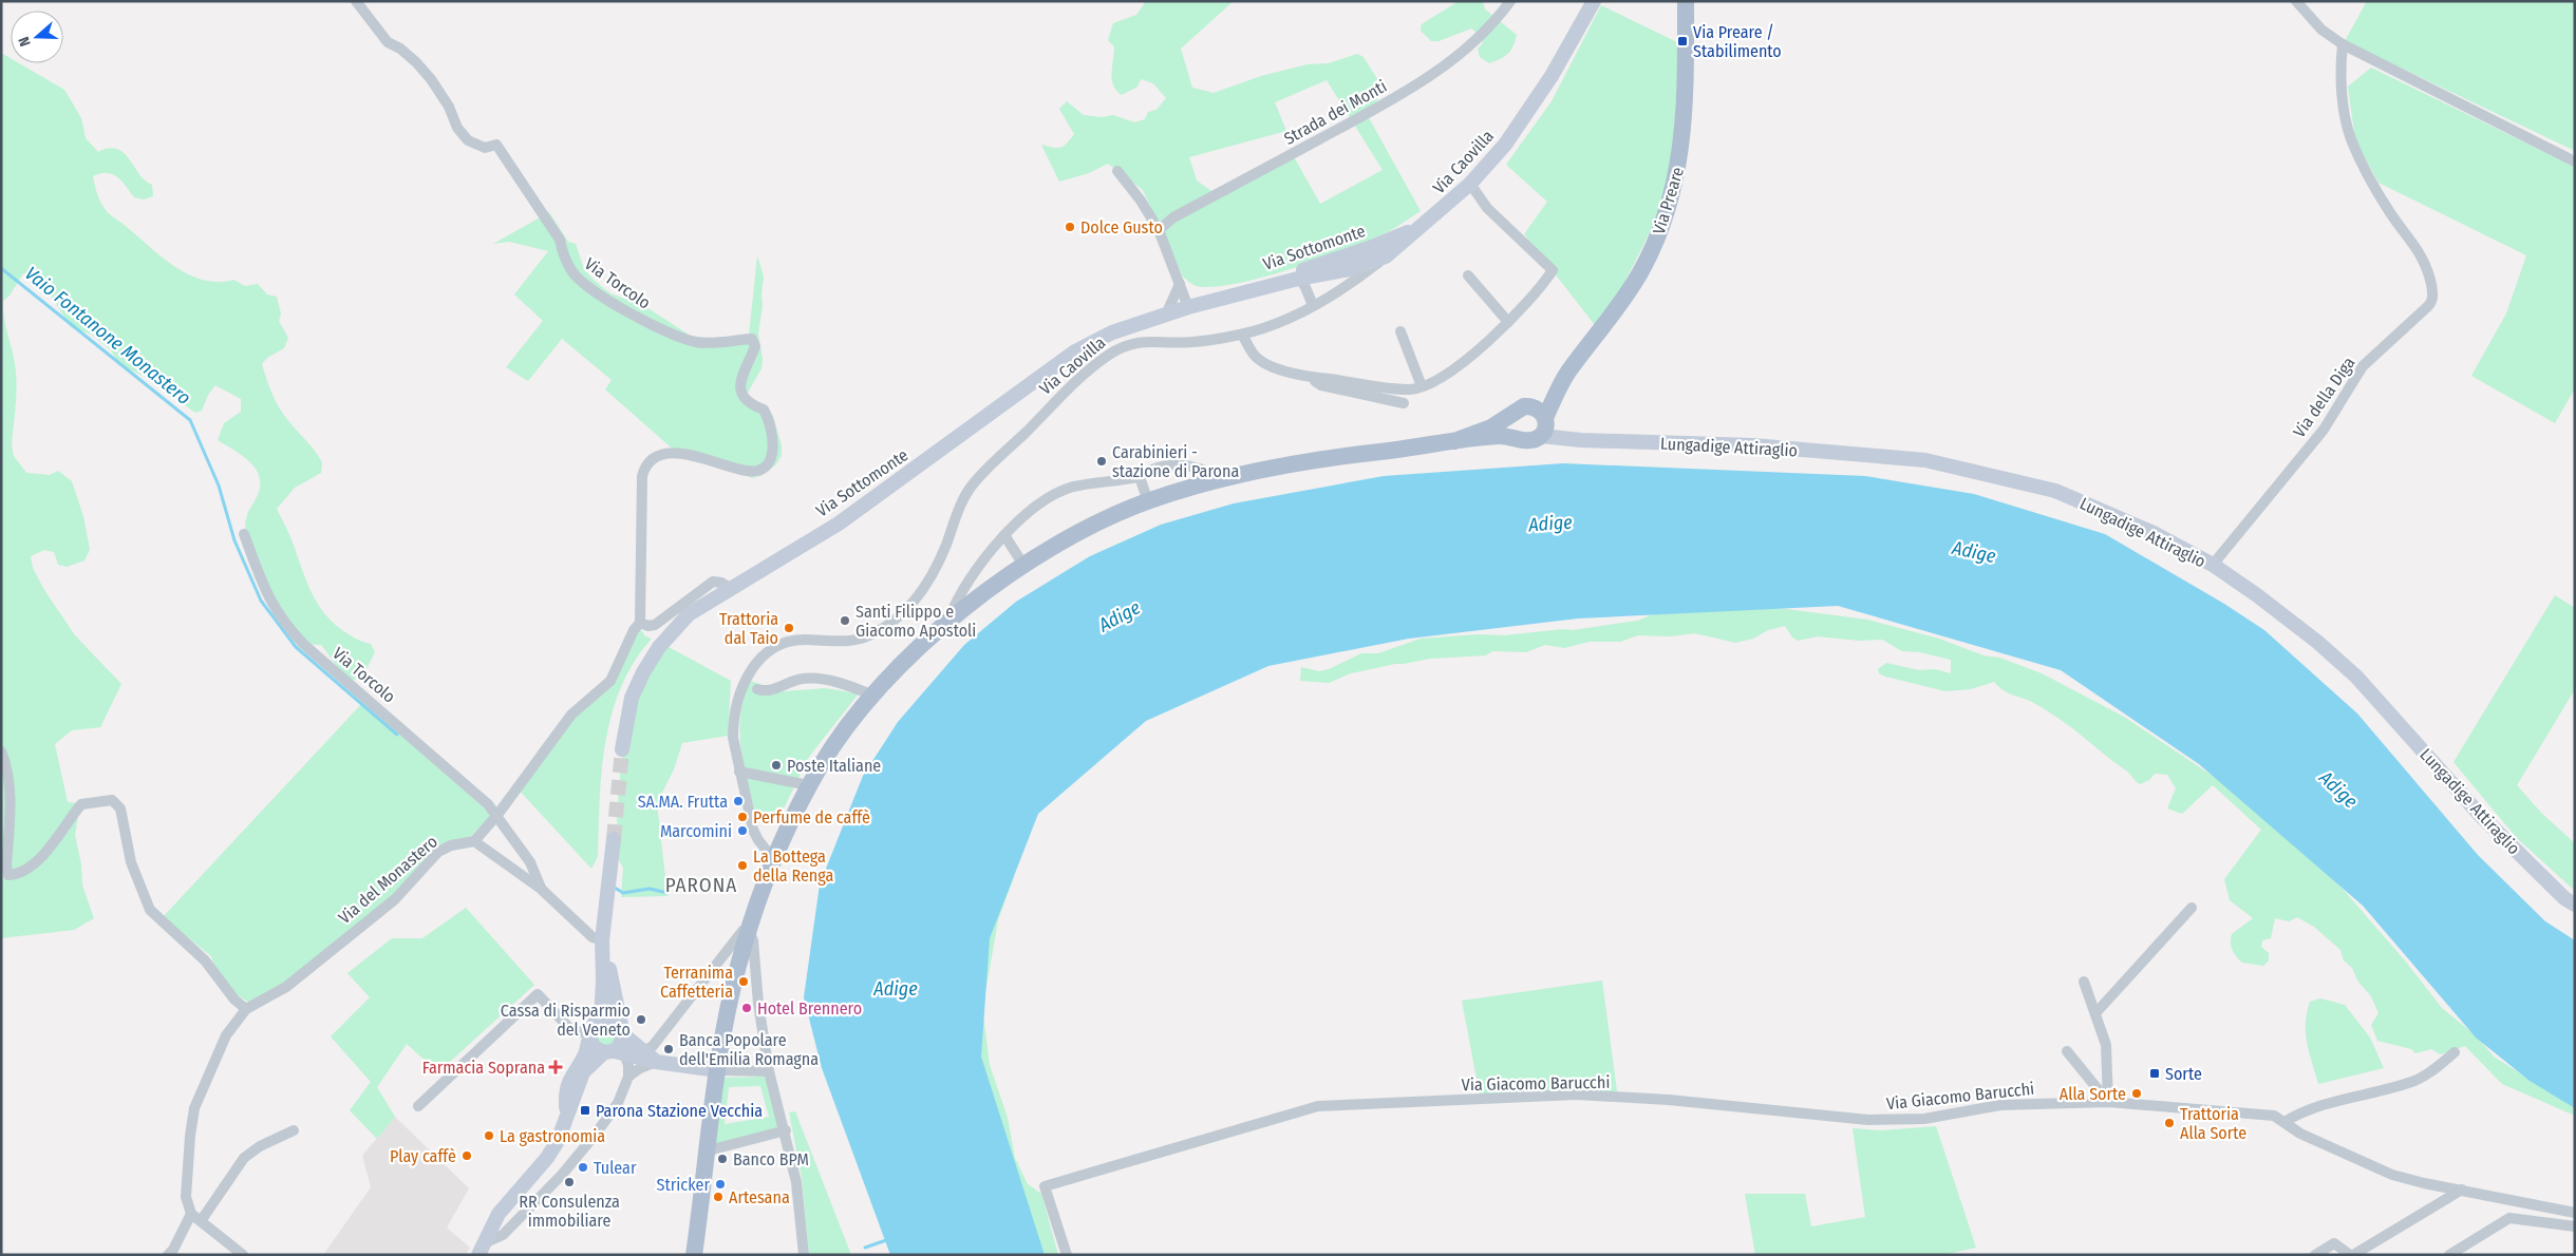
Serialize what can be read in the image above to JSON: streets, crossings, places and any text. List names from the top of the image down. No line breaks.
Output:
{"streets":{"main road":["Via Caovilla","Via Preare","Via Sottomonte","Lungadige Attiraglio"],"street":["Strada dei Monti","Via Torcolo","Via della Diga","Via del Monastero","Via Giacomo Barucchi"]},"crossings":[["Via Caovilla","Via Sottomonte"],["Via Caovilla","Lungadige Attiraglio"],["Via Preare","Lungadige Attiraglio"],["Via della Diga","Lungadige Attiraglio"]],"districts":["PARONA"],"water":["Vaio Fontanone Monastero","Adige"],"places":{"transit":["Via Preare / Stabilimento","Sorte","Parona Stazione Vecchia"],"other":["Dolce Gusto","Carabinieri - stazione di Parona","Santi Filippo e Giacomo Apostoli","Trattoria dal Taio","Poste Italiane","SA.MA. Frutta","Perfume de caffè","Marcomini","La Bottega della Renga","Terranima Caffetteria","Hotel Brennero","Cassa di Risparmio del Veneto","Banca Popolare dell'Emilia Romagna","Alla Sorte","Trattoria Alla Sorte","La gastronomia","Play caffè","Banco BPM","Tulear","RR Consulenza immobiliare","Stricker","Artesana"],"health":["Farmacia Soprana"]},"north":"left"}
